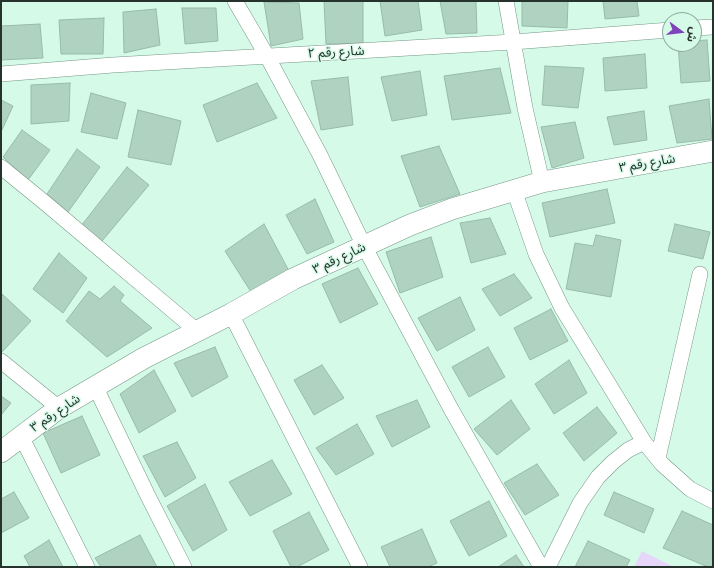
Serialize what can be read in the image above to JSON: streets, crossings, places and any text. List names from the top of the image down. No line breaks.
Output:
{"streets":{"street":["شارع رقم ٢","شارع رقم ٣"]},"north":"right"}
